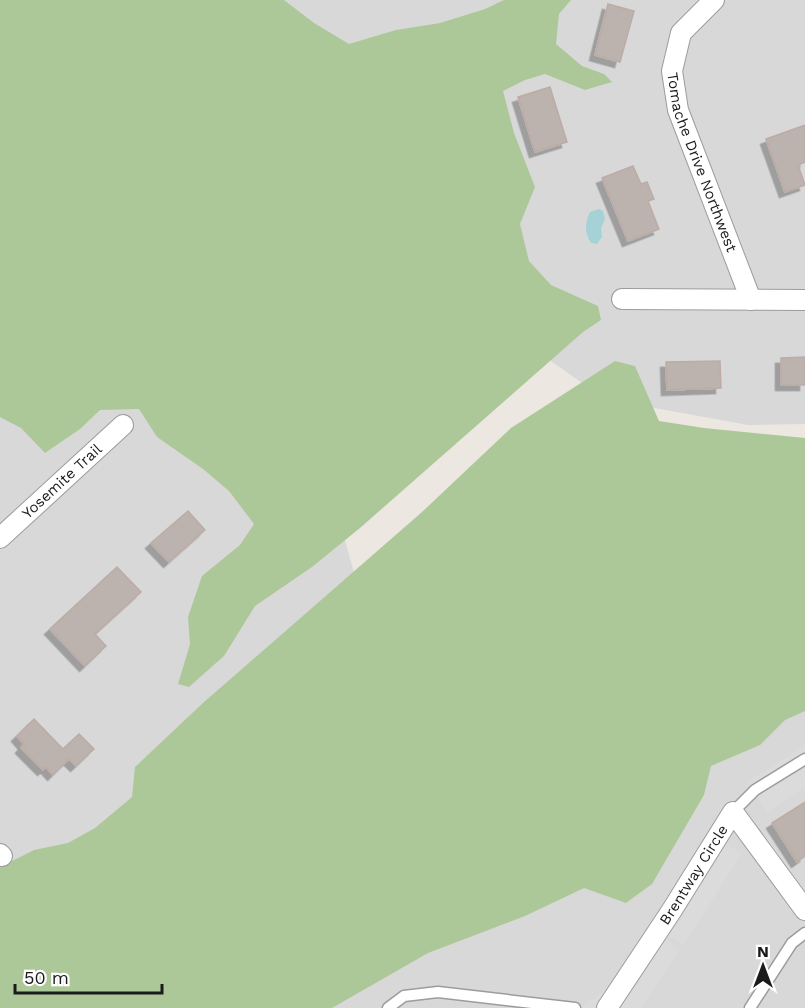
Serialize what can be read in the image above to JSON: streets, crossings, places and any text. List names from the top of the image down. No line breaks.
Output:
{"streets":{"street":["Tomache Drive Northwest","Yosemite Trail","Brentway Circle"]},"scale_bar":"50 m","north":"top"}
